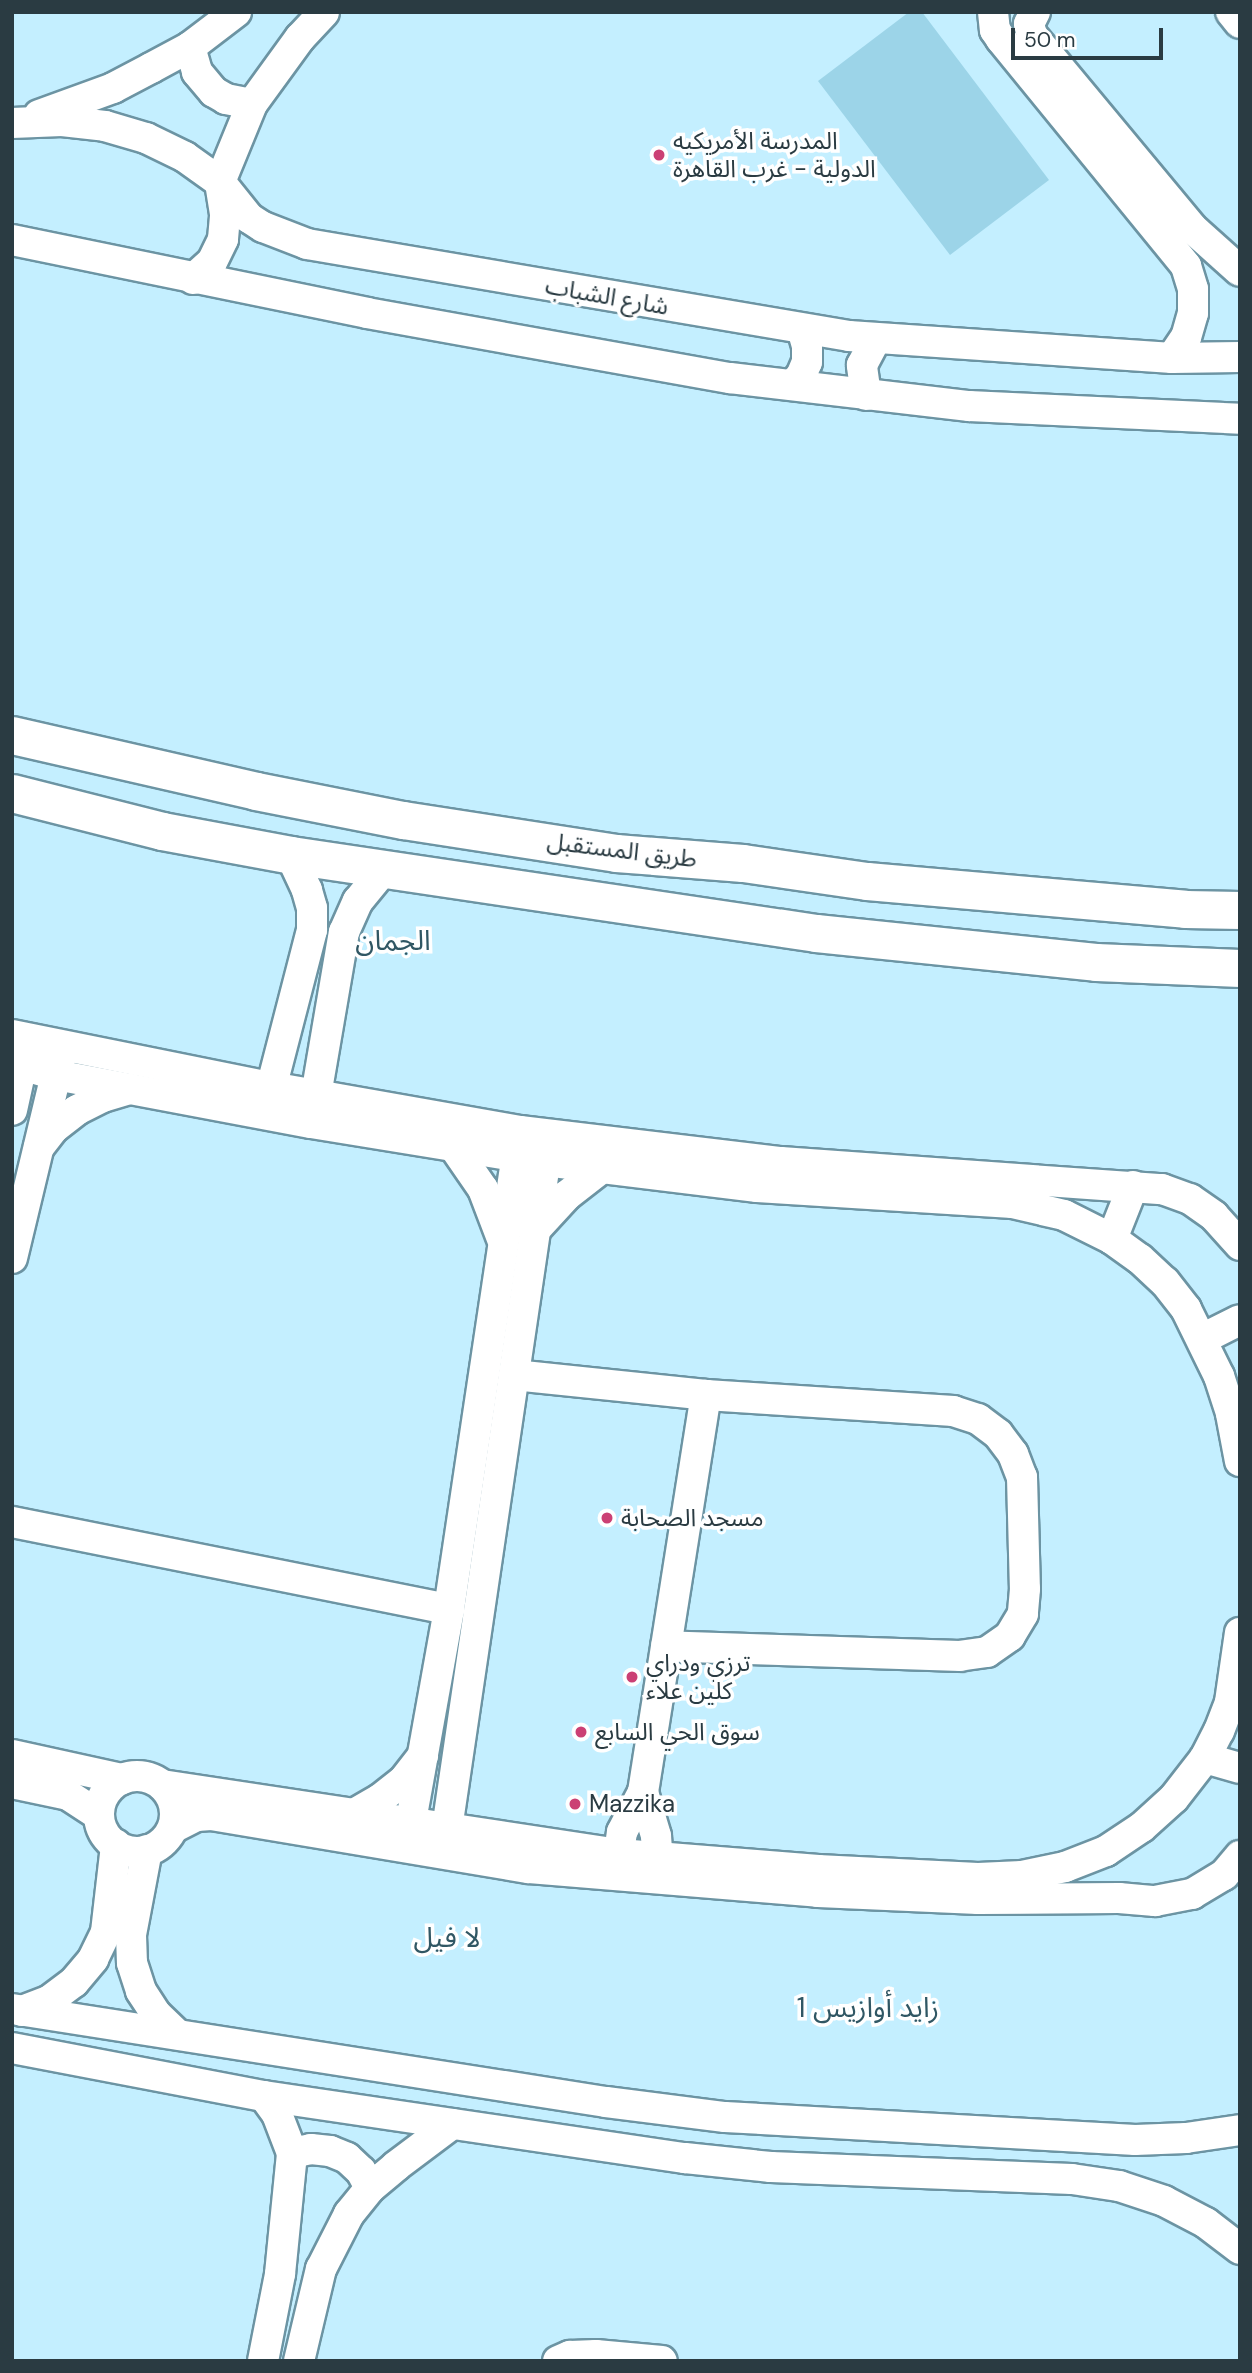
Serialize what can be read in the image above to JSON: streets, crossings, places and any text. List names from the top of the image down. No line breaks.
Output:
{"streets":{"main road":["طريق المستقبل"],"street":["شارع الشباب"]},"districts":["الجمان","لا فيل","زايد أوازيس 1"],"places":["المدرسة الأمريكيه الدولية - غرب القاهرة","مسجد الصحابة","ترزي ودراي كلين علاء","سوق الحي السابع","Mazzika"],"scale_bar":"50 m"}
